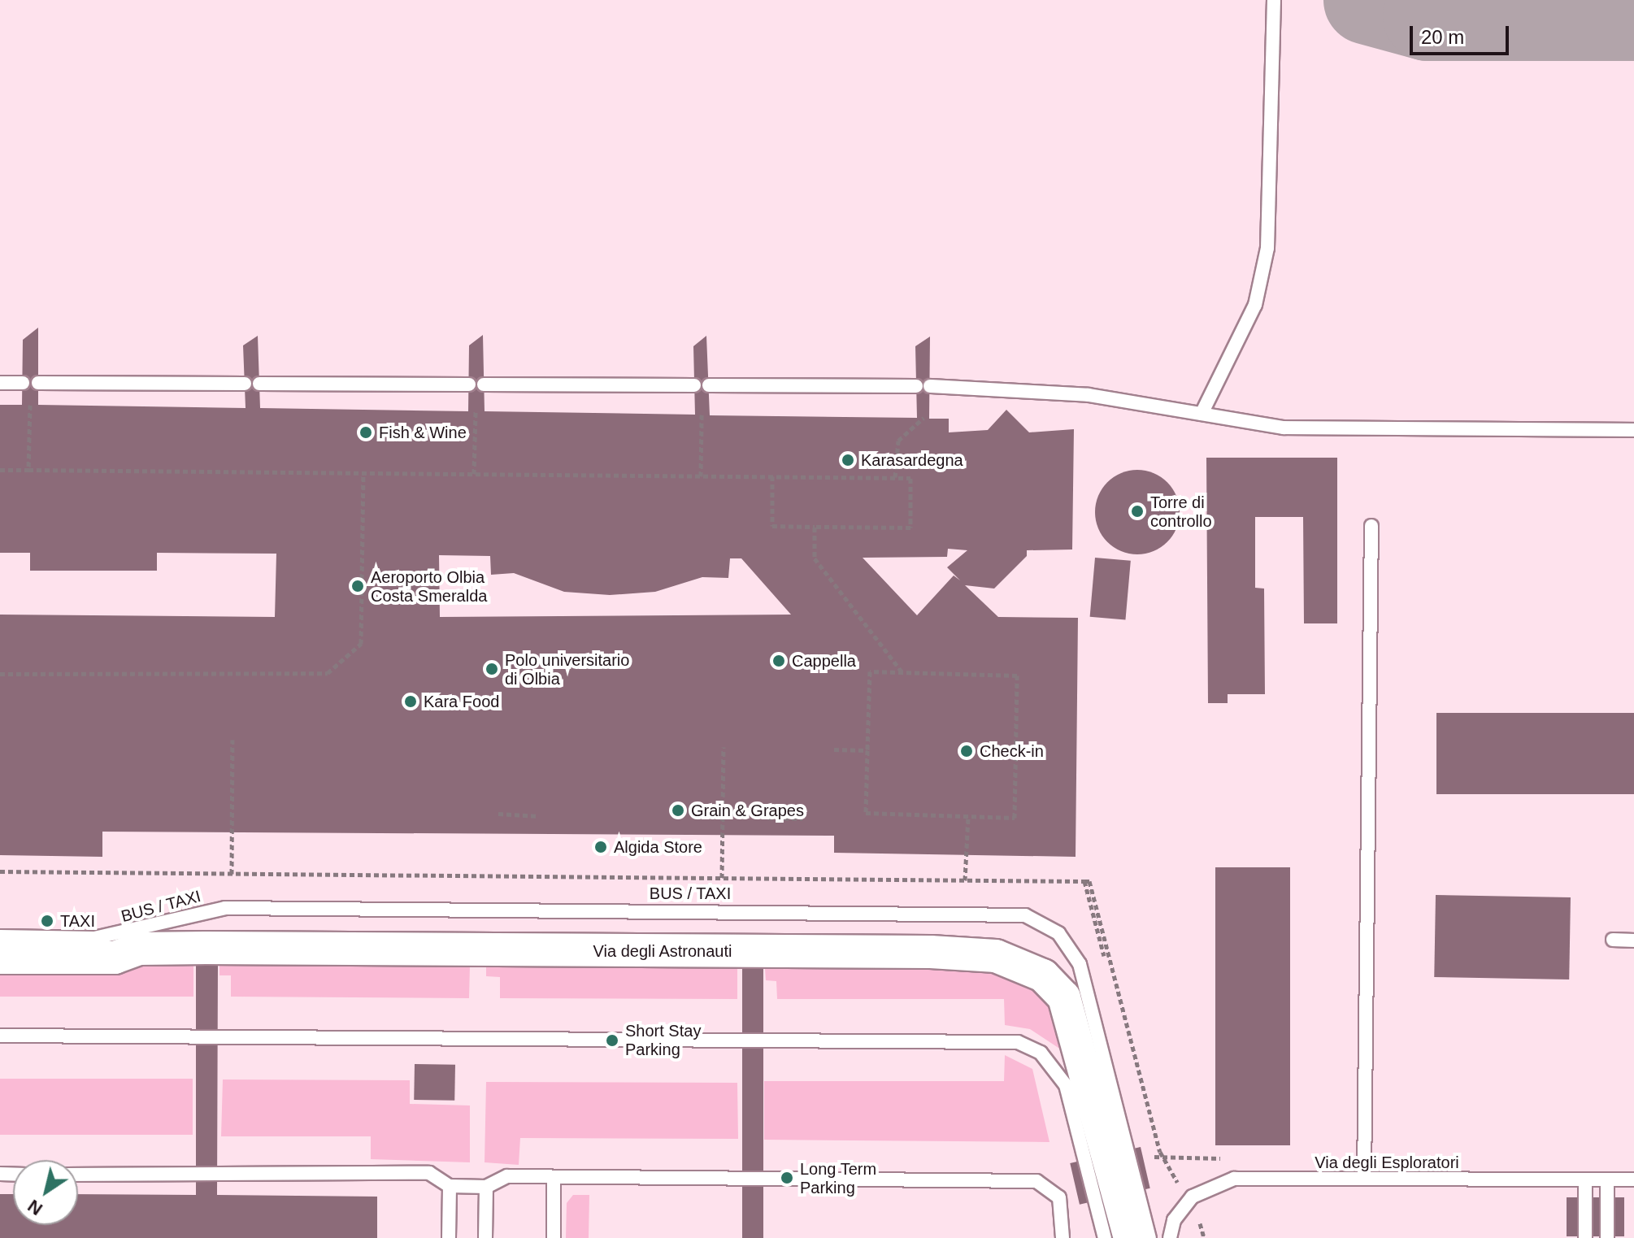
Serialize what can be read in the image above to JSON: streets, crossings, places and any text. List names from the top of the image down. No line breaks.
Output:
{"streets":{"street":["Via degli Astronauti"],"lane":["BUS / TAXI","Via degli Esploratori"]},"places":["Fish & Wine","Karasardegna","Torre di controllo","Aeroporto Olbia Costa Smeralda","Cappella","Polo universitario di Olbia","Kara Food","Check-in","Grain & Grapes","Algida Store","TAXI","Short Stay Parking","Long Term Parking"],"scale_bar":"20 m","north":"bottom left"}
